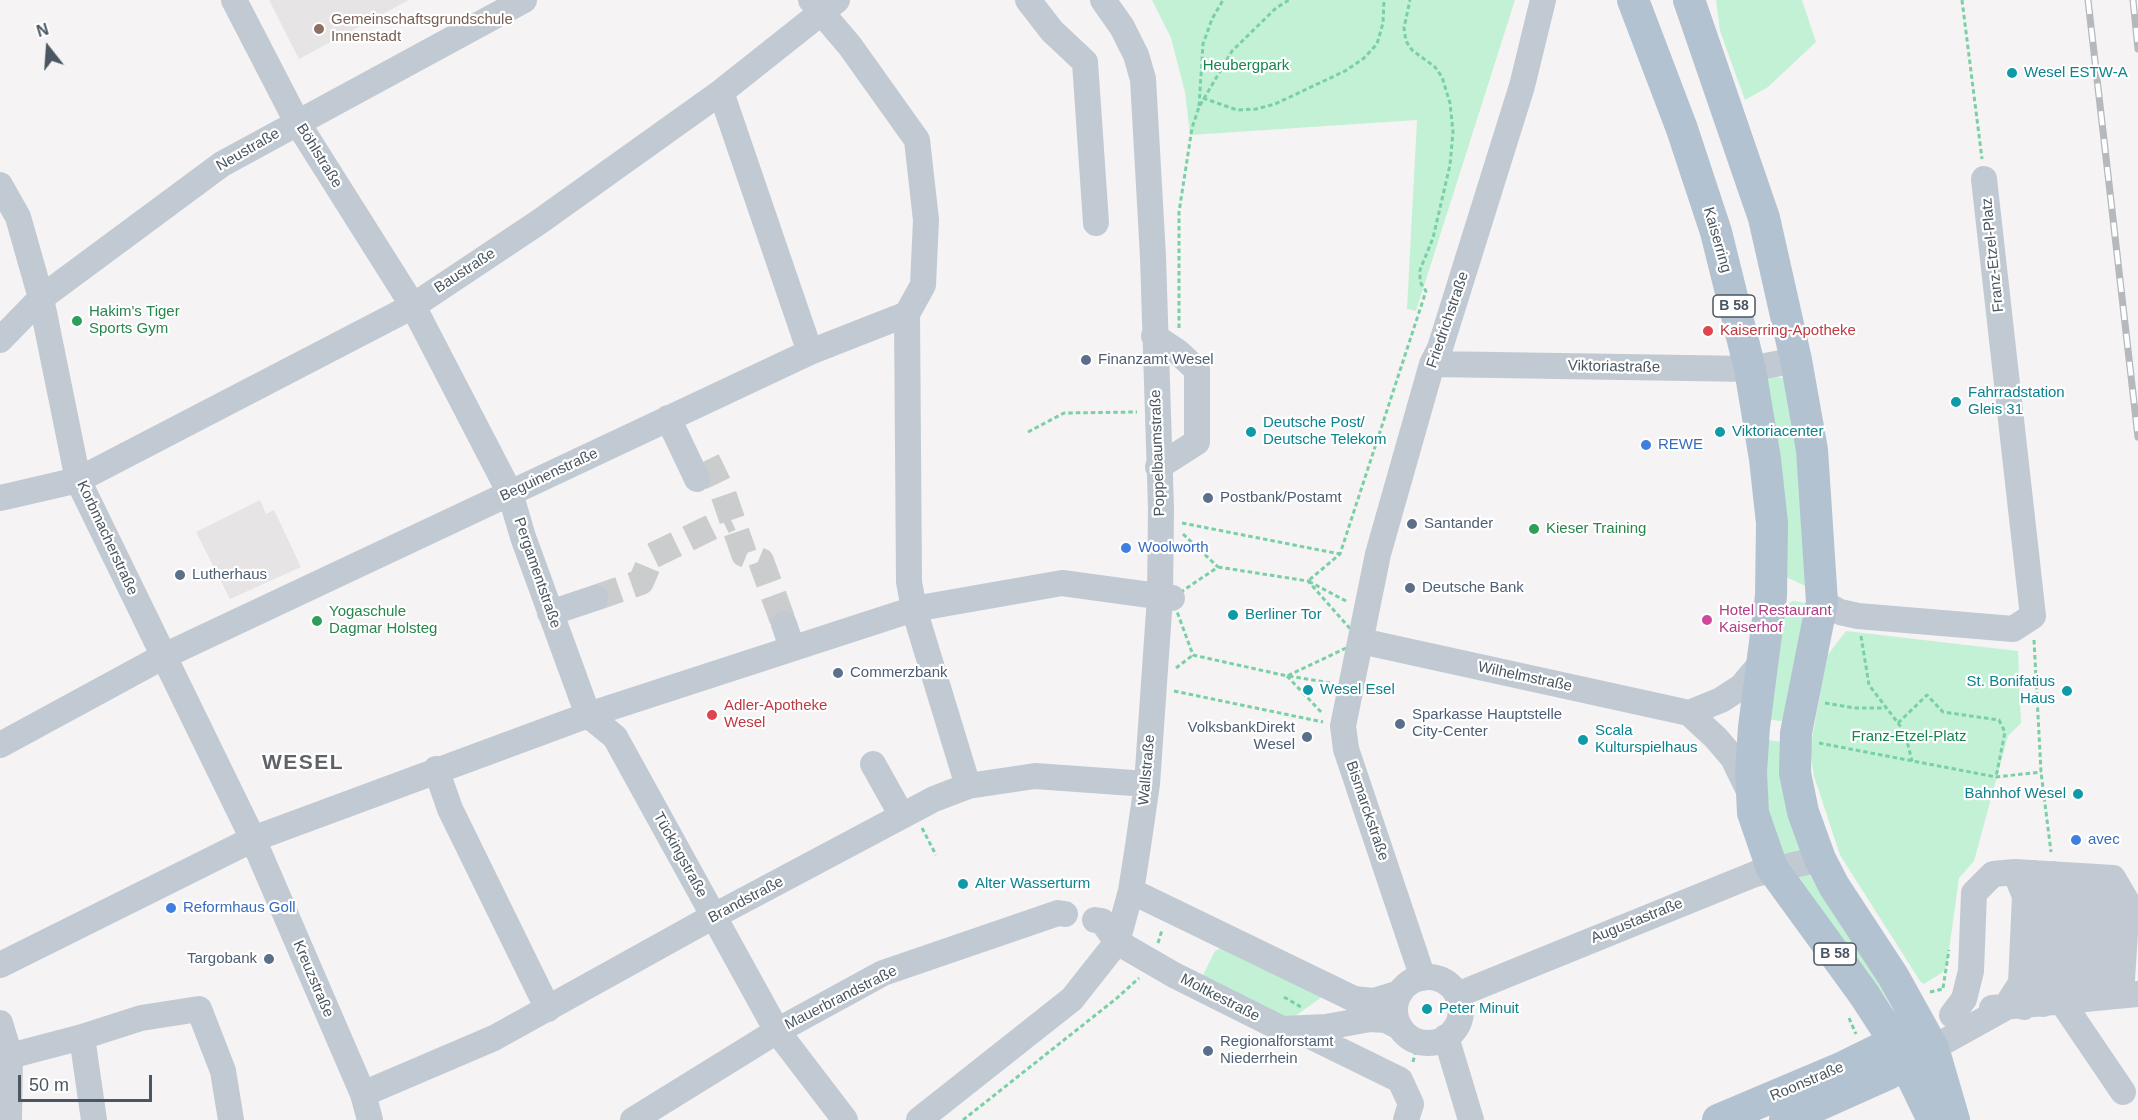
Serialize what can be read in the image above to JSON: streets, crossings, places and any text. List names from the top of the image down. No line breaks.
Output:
{"streets":{"main road":["Kaiserring","B 58","Roonstraße"],"street":["Neustraße","Böhlstraße","Franz-Etzel-Platz","Baustraße","Friedrichstraße","Viktoriastraße","Poppelbaumstraße","Beguinenstraße","Korbmacherstraße","Pergamentstraße","Wilhelmstraße","Wallstraße","Bismarckstraße","Tückingstraße","Brandstraße","Augustastraße","Kreuzstraße","Mauerbrandstraße","Moltkestraße"]},"crossings":[["Neustraße","Böhlstraße"],["Neustraße","Korbmacherstraße"],["Böhlstraße","Baustraße"],["Böhlstraße","Pergamentstraße"],["Kaiserring","B 58"],["Kaiserring","Viktoriastraße"],["Baustraße","Korbmacherstraße"],["Baustraße","Pergamentstraße"],["B 58","Viktoriastraße"],["B 58","Augustastraße"],["B 58","Roonstraße"],["Friedrichstraße","Viktoriastraße"],["Friedrichstraße","Wilhelmstraße"],["Friedrichstraße","Bismarckstraße"],["Poppelbaumstraße","Wallstraße"],["Beguinenstraße","Korbmacherstraße"],["Beguinenstraße","Pergamentstraße"],["Korbmacherstraße","Kreuzstraße"],["Pergamentstraße","Tückingstraße"],["Wilhelmstraße","Bismarckstraße"],["Wallstraße","Brandstraße"],["Wallstraße","Moltkestraße"],["Bismarckstraße","Augustastraße"],["Bismarckstraße","Moltkestraße"],["Tückingstraße","Brandstraße"],["Tückingstraße","Mauerbrandstraße"],["Brandstraße","Kreuzstraße"],["Augustastraße","Moltkestraße"]],"districts":["WESEL"],"parks":["Heubergpark","Franz-Etzel-Platz"],"places":["Gemeinschaftsgrundschule Innenstadt","Wesel ESTW-A","Hakim's Tiger Sports Gym","Kaiserring-Apotheke","Finanzamt Wesel","Fahrradstation Gleis 31","Deutsche Post/ Deutsche Telekom","Viktoriacenter","REWE","Postbank/Postamt","Santander","Kieser Training","Woolworth","Lutherhaus","Deutsche Bank","Berliner Tor","Hotel Restaurant Kaiserhof","Yogaschule Dagmar Holsteg","Commerzbank","Wesel Esel","St. Bonifatius Haus","Adler-Apotheke Wesel","Sparkasse Hauptstelle City-Center","VolksbankDirekt Wesel","Scala Kulturspielhaus","Bahnhof Wesel","avec","Alter Wasserturm","Reformhaus Goll","Targobank","Peter Minuit","Regionalforstamt Niederrhein"],"scale_bar":"50 m","north":"top"}
